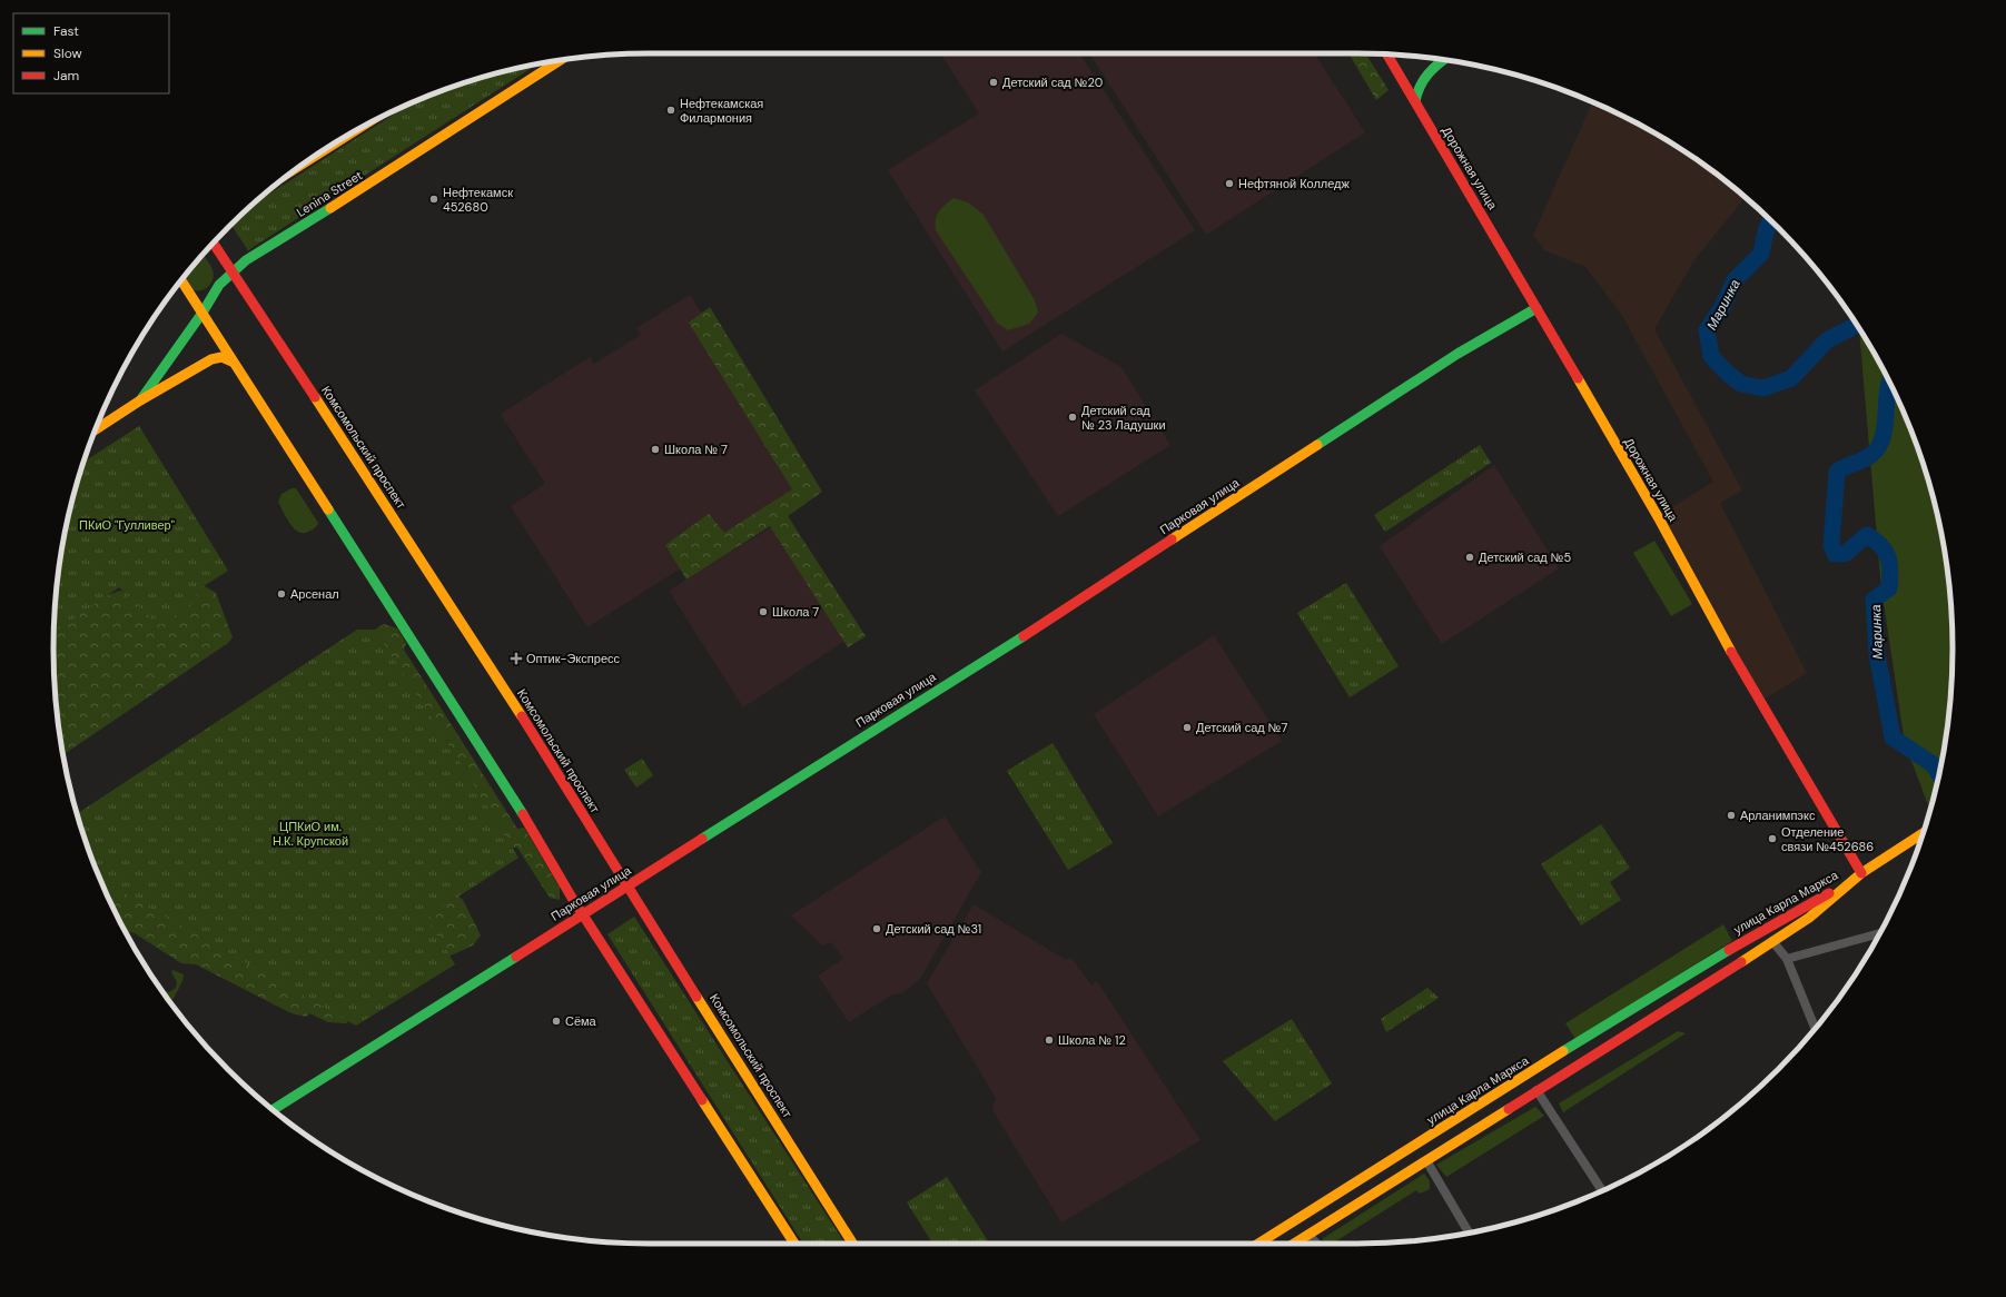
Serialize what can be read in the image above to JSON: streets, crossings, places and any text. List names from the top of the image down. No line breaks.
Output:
{"streets":{"main road":["Дорожная улица","Lenina Street","Комсомольский проспект","Парковая улица","улица Карла Маркса"]},"crossings":[["Дорожная улица","Парковая улица"],["Lenina Street","Комсомольский проспект"],["Комсомольский проспект","Парковая улица"]],"water":["Маринка"],"parks":["ПКиО \"Гулливер\"","ЦПКиО им. Н.К. Крупской"],"places":{"other":["Детский сад №20","Нефтекамская Филармония","Нефтяной Колледж","Нефтекамск 452680","Детский сад № 23 Ладушки","Школа № 7","Детский сад №5","Арсенал","Школа 7","Детский сад №7","Арланимпэкс","Отделение связи №452686","Детский сад №31","Сёма","Школа № 12"],"health":["Оптик-Экспресс"]},"legend":["Fast","Slow","Jam"]}
